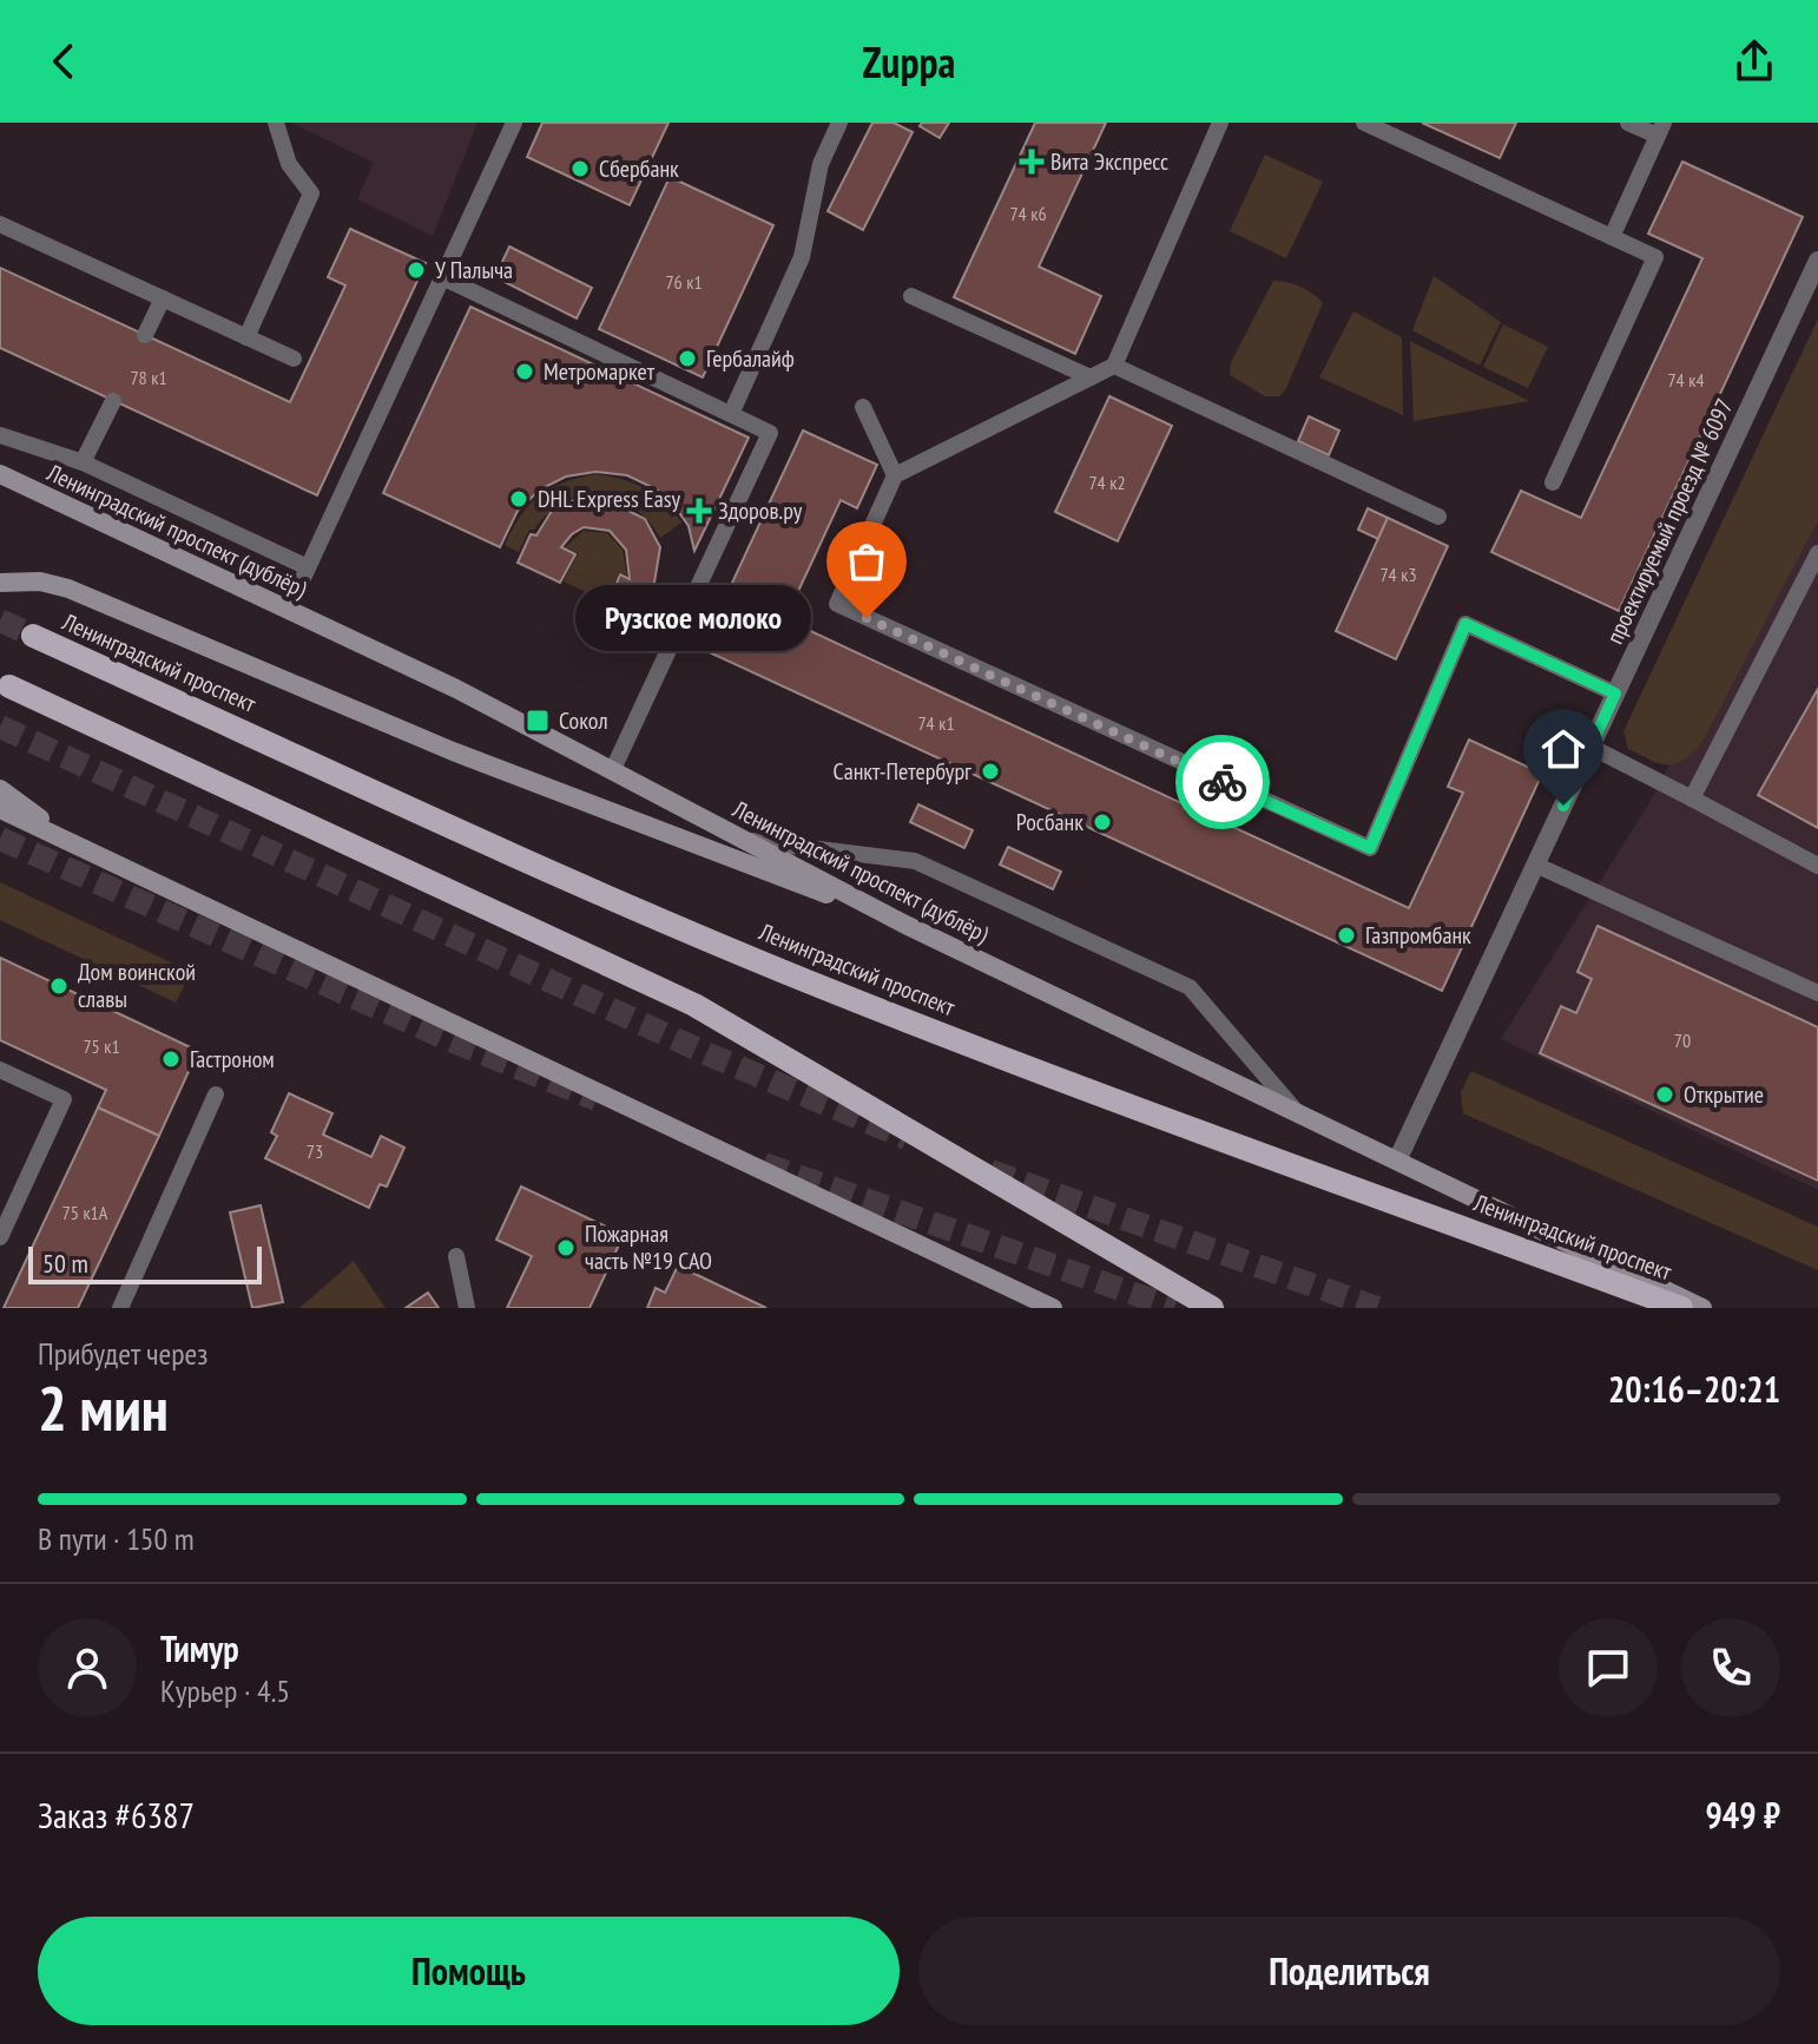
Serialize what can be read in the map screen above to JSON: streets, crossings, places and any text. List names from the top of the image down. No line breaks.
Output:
{"streets":{"main road":["Ленинградский проспект (дублёр)","Ленинградский проспект"],"street":["проектируемый проезд № 6097"]},"crossings":[["проектируемый проезд № 6097","Ленинградский проспект (дублёр)"]],"places":{"health":["Вита Экспресс","Здоров.ру"],"other":["Сбербанк","У Палыча","Гербалайф","Метромаркет","DHL Express Easy","Рузское молоко","Санкт-Петербург","Росбанк","Газпромбанк","Дом воинской славы","Гастроном","Открытие","Пожарная часть №19 САО"],"transit":["Сокол"]},"house_numbers":["74 к6","76 к1","78 к1","74 к4","74 к2","74 к3","74 к1","70","75 к1","73","75 к1А"],"scale_bar":"50 m","page":{"header":"Zuppa","bubble":"Рузское молоко","scale":"50 m","heading":["2 мин","Прибудет через","20:16–20:21"],"panel":["Тимур","Курьер · 4.5","Заказ #6387","949 ₽"],"bar":"В пути · 150 m","buttons":["Помощь","Поделиться"]}}
